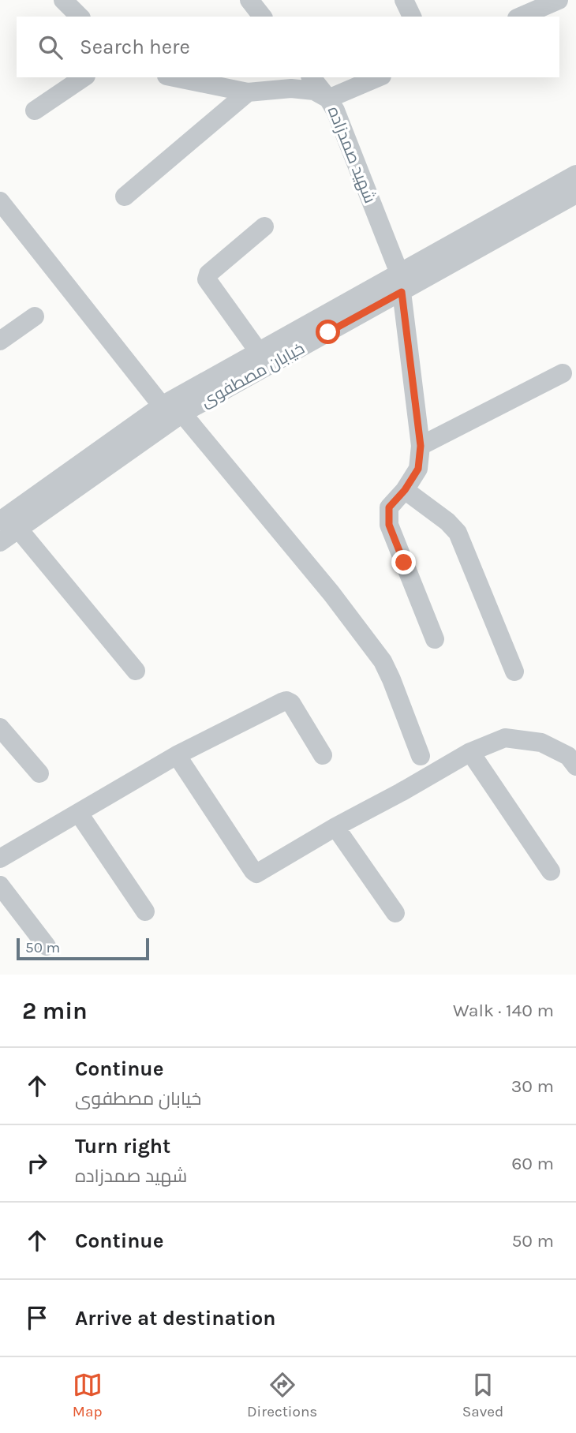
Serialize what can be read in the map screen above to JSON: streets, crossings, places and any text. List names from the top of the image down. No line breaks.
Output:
{"streets":{"street":["شهید صمدزاده","خیابان مصطفوی"]},"crossings":[["شهید صمدزاده","خیابان مصطفوی"]],"scale_bar":"50 m","page":{"search":"Search here","scale":"50 m","heading":["2 min","Walk · 140 m"],"list":[["Continue","خیابان مصطفوی","30 m"],["Turn right","شهید صمدزاده","60 m"],["Continue","50 m"],"Arrive at destination"],"nav":["Map","Directions","Saved"]}}
